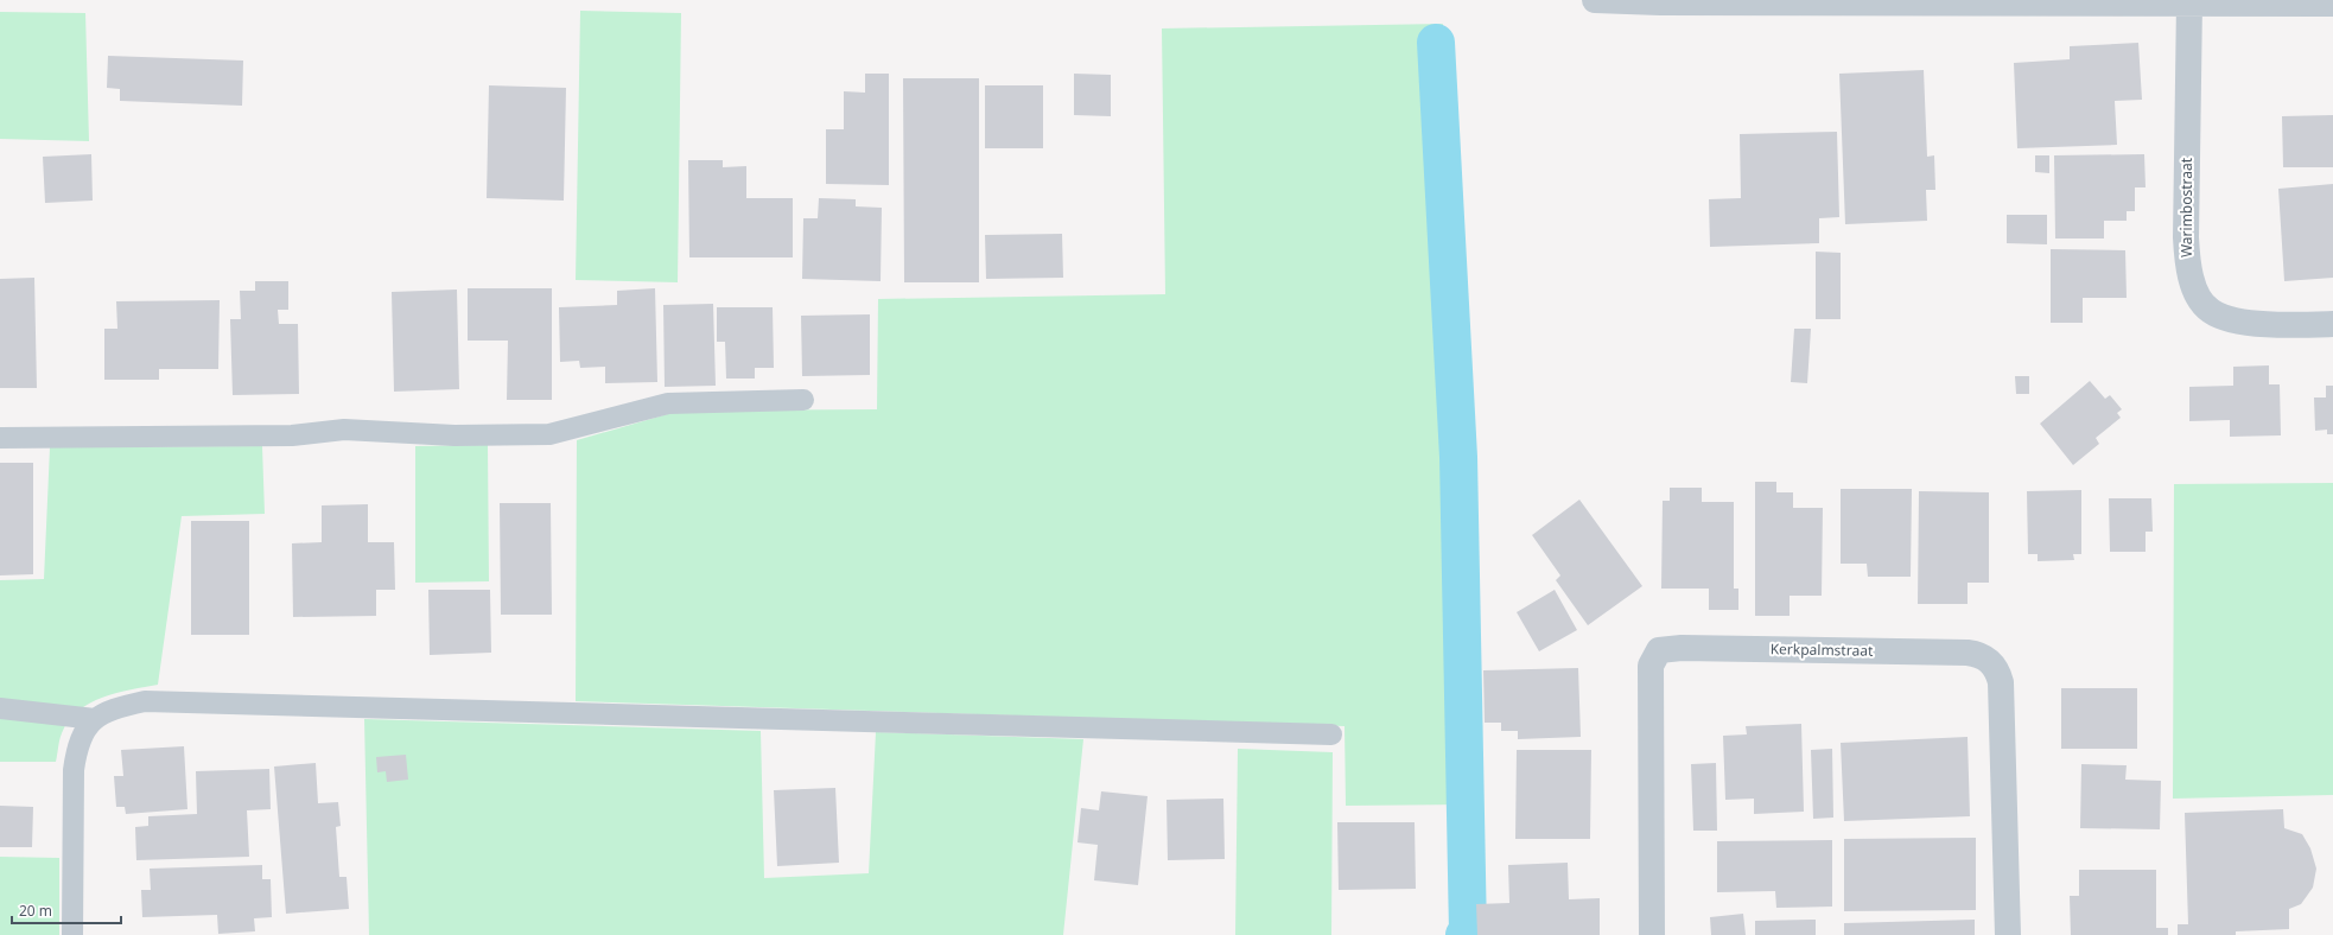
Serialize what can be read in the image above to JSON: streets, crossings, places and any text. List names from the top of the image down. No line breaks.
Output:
{"streets":{"street":["Warimbostraat","Kerkpalmstraat"]},"scale_bar":"20 m"}
